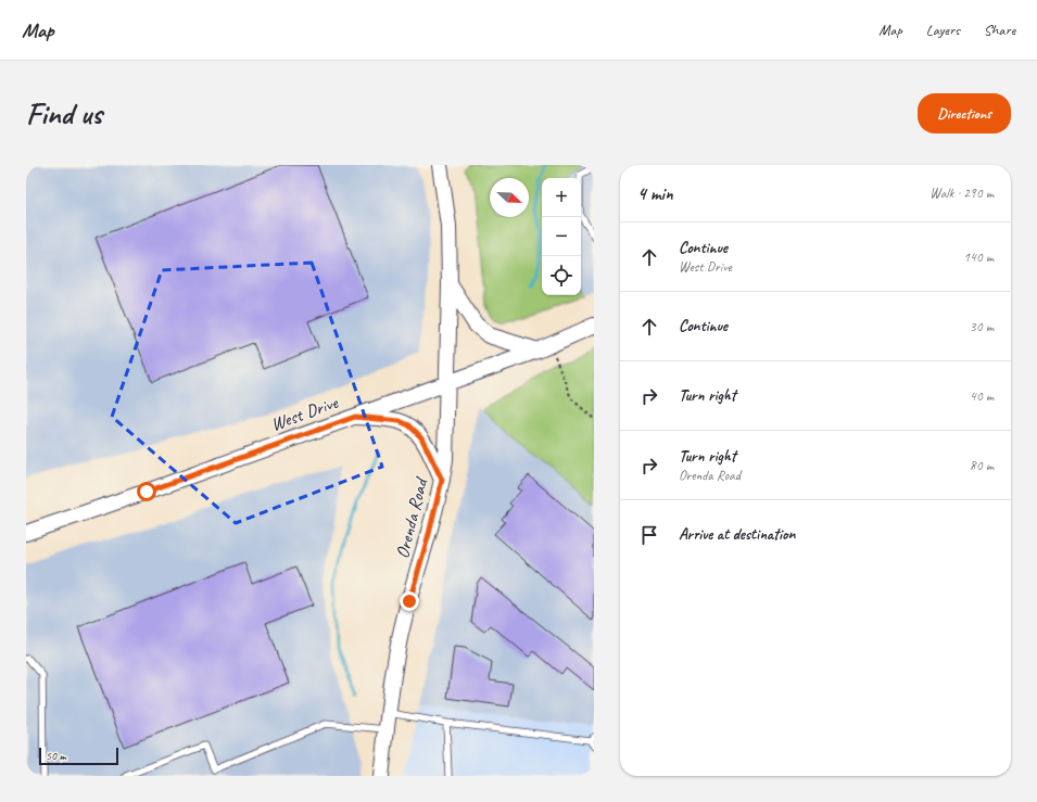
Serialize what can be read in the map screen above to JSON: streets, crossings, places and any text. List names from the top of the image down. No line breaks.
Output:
{"streets":{"street":["West Drive","Orenda Road"]},"crossings":[["West Drive","Orenda Road"]],"scale_bar":"50 m","north":"bottom right","page":{"header":"Map","nav":["Map","Layers","Share"],"buttons":"Directions","title":"Find us","heading":["4 min","Walk · 290 m"],"map_buttons":["+","−"],"list":[["Continue","West Drive","140 m"],["Continue","30 m"],["Turn right","40 m"],["Turn right","Orenda Road","80 m"],"Arrive at destination"],"scale":"50 m"}}
